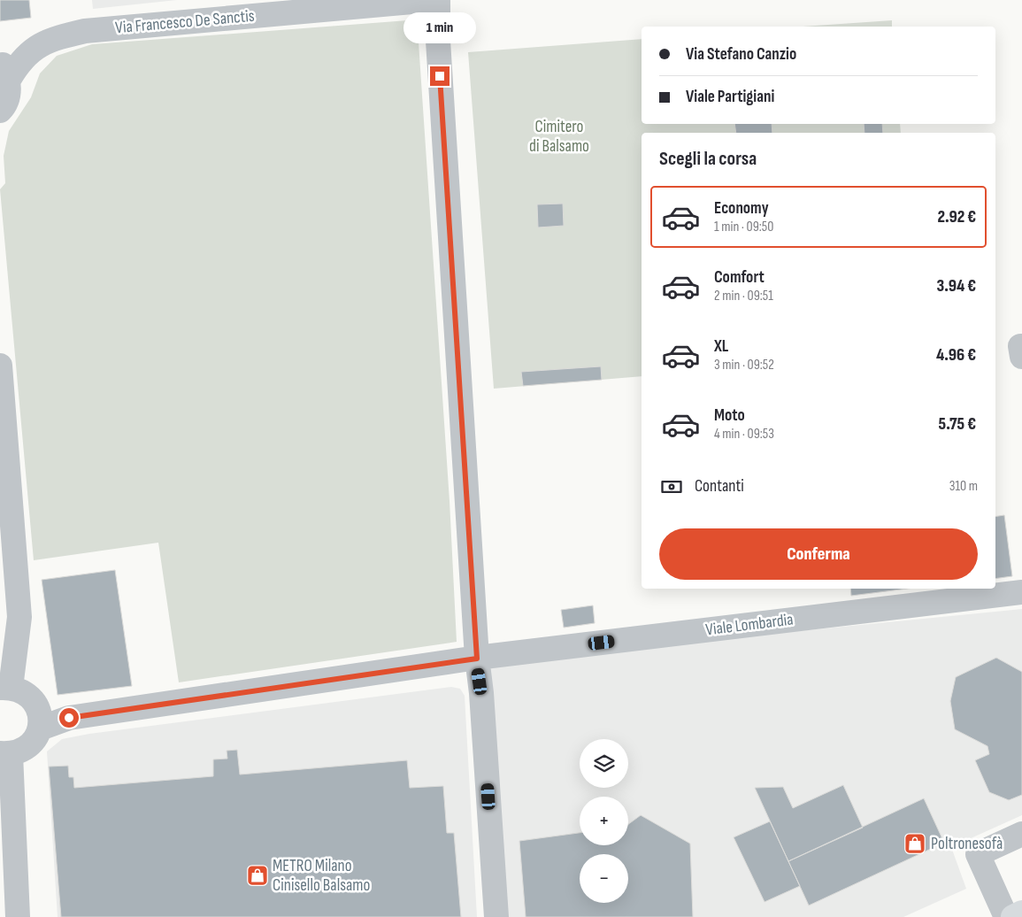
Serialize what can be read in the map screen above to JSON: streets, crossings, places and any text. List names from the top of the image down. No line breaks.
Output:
{"streets":{"street":["Via Francesco De Sanctis","Viale Lombardia"]},"parks":["Cimitero di Balsamo"],"places":{"shop":["Poltronesofà","METRO Milano Cinisello Balsamo"]},"page":{"bubble":"1 min","banner":["Via Stefano Canzio","Viale Partigiani"],"heading":"Scegli la corsa","list":[{"name":"Economy","note":"1 min · 09:50","value":"2.92 €"},{"name":"Comfort","note":"2 min · 09:51","value":"3.94 €"},{"name":"XL","note":"3 min · 09:52","value":"4.96 €"},{"name":"Moto","note":"4 min · 09:53","value":"5.75 €"}],"pay":["Contanti","310 m"],"buttons":"Conferma","map_buttons":["+","−"]}}
